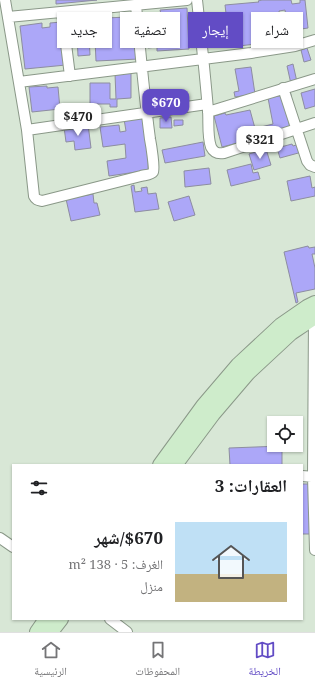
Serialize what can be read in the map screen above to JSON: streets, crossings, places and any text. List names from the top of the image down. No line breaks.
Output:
{"page":{"chip":["شراء","إيجار","تصفية","جديد"],"price":["$670","$470","$321"],"heading":"العقارات: 3","list":[{"name":"$670/شهر","note":"الغرف: 5 · 138 m² · منزل"}],"tabs":["الخريطة","المحفوظات","الرئيسية"]}}
